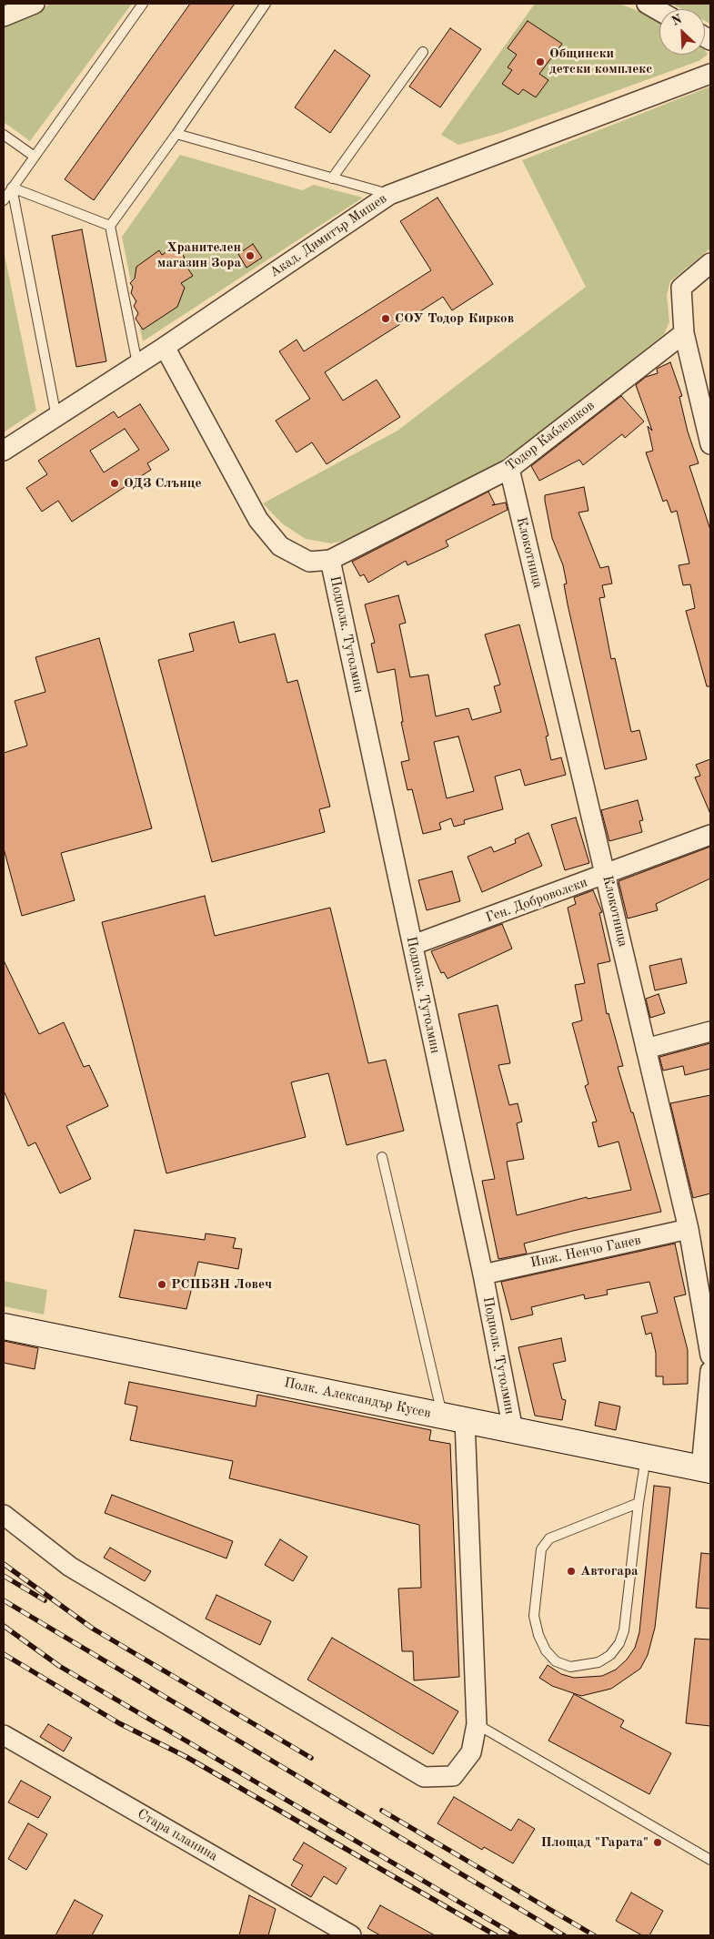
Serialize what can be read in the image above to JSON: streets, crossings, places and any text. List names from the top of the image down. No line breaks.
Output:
{"streets":{"street":["Акад. Димитър Мишев","Тодор Каблешков","Клокотница","Подполк. Тутолмин","Ген. Доброволски","Инж. Ненчо Ганев","Полк. Александър Кусев","Стара планина"]},"crossings":[["Тодор Каблешков","Клокотница"],["Тодор Каблешков","Подполк. Тутолмин"],["Клокотница","Ген. Доброволски"],["Клокотница","Инж. Ненчо Ганев"],["Подполк. Тутолмин","Ген. Доброволски"],["Подполк. Тутолмин","Инж. Ненчо Ганев"],["Подполк. Тутолмин","Полк. Александър Кусев"]],"places":["Общински детски комплекс","Хранителен магазин Зора","СОУ Тодор Кирков","ОДЗ Слънце","РСПБЗН Ловеч","Автогара","Площад \"Гарата\""],"north":"top left"}
